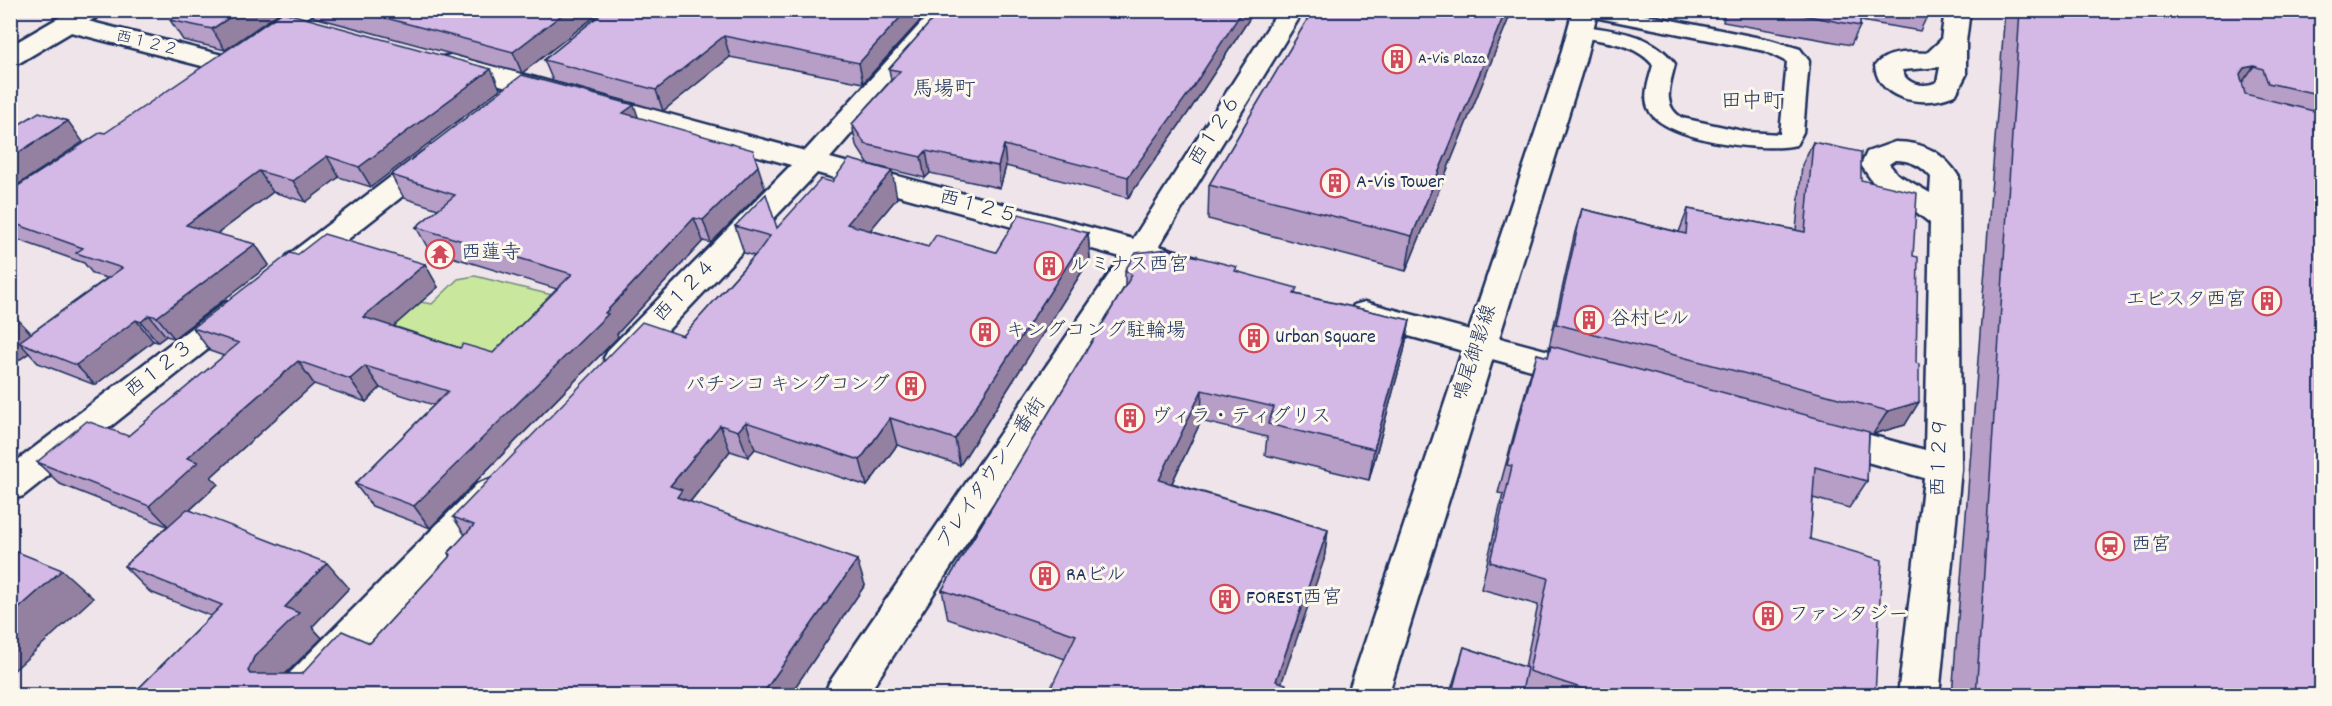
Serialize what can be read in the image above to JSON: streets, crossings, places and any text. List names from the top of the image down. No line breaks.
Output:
{"streets":{"main road":["西１２２","西１２６","西１２５","西１２４","鳴尾御影線","西１２３","西１２９","プレイタウン一番街"]},"crossings":[["西１２６","西１２５"],["西１２６","プレイタウン一番街"],["西１２５","西１２４"],["西１２５","プレイタウン一番街"]],"districts":["馬場町","田中町"],"places":{"building":["A-Vis Plaza","A-Vis Tower","ルミナス西宮","エビスタ西宮","谷村ビル","キングコング駐輪場","Urban Square","パチンコ キングコング","ヴィラ・ティグリス","RAビル","FOREST西宮","ファンタジー"],"temple":["西蓮寺"],"station":["西宮"]}}
